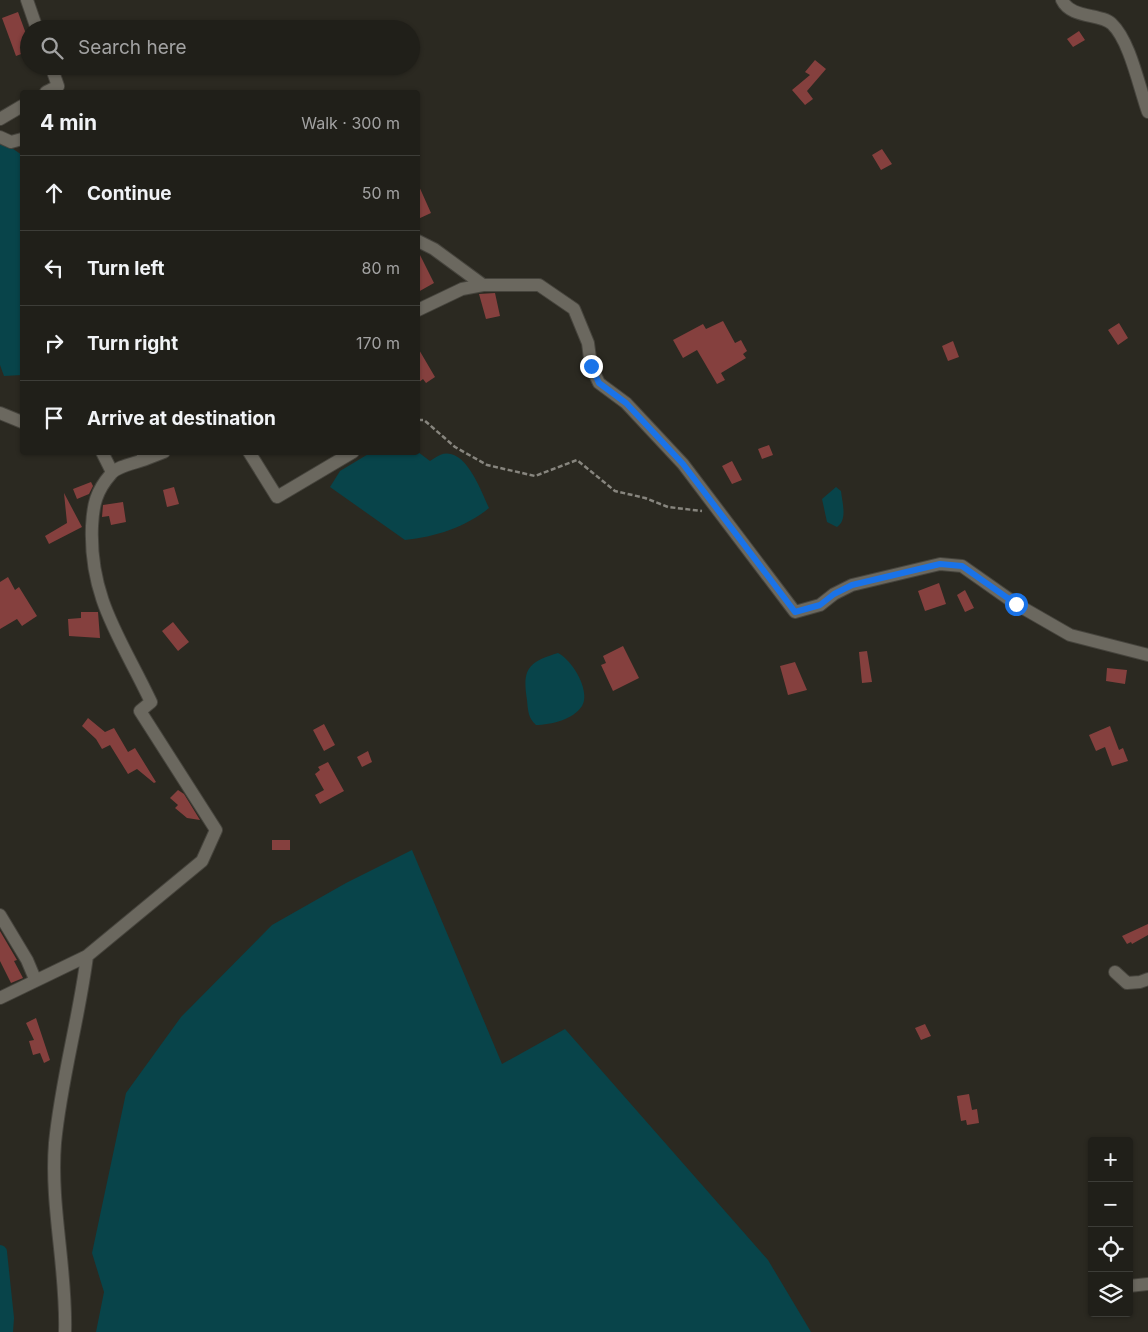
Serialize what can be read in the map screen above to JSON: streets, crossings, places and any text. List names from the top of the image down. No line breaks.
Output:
{"page":{"search":"Search here","heading":["4 min","Walk · 300 m"],"list":[["Continue","50 m"],["Turn left","80 m"],["Turn right","170 m"],"Arrive at destination"],"map_buttons":["+","−"]}}
